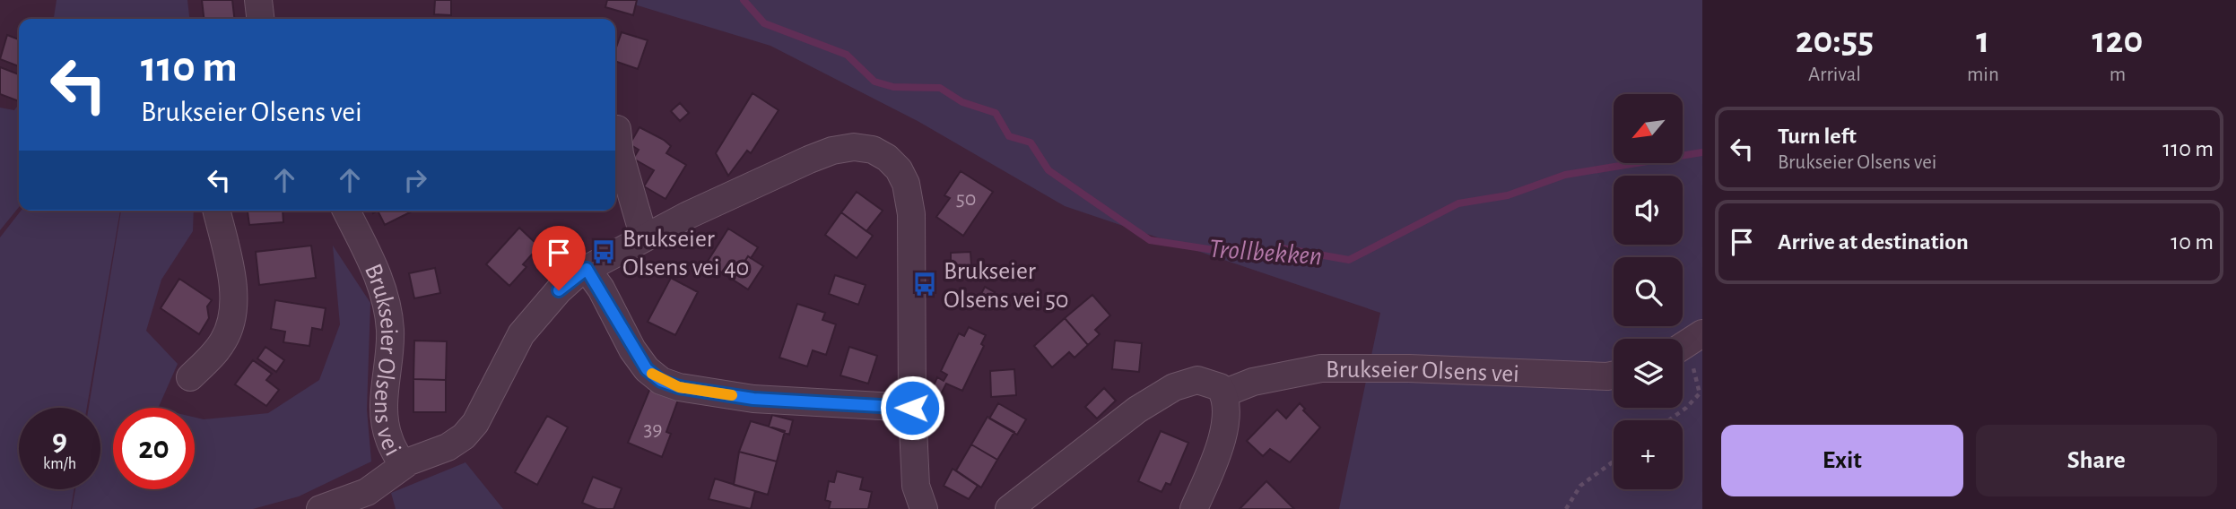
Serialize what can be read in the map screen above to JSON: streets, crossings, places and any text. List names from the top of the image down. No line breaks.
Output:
{"streets":{"street":["Brukseier Olsens vei"]},"water":["Trollbekken"],"places":{"bus stop":["Brukseier Olsens vei 40","Brukseier Olsens vei 50"]},"house_numbers":["50","39"],"north":"bottom left","page":{"eta":["20:55","Arrival","1","min","120","m"],"turn":["110 m","Brukseier Olsens vei"],"map_buttons":"+","list":[{"name":"Turn left","note":"Brukseier Olsens vei","value":"110 m"},{"name":"Arrive at destination","value":"10 m"}],"speed":"9 km/h","limit":"20","buttons":["Exit","Share"]}}
